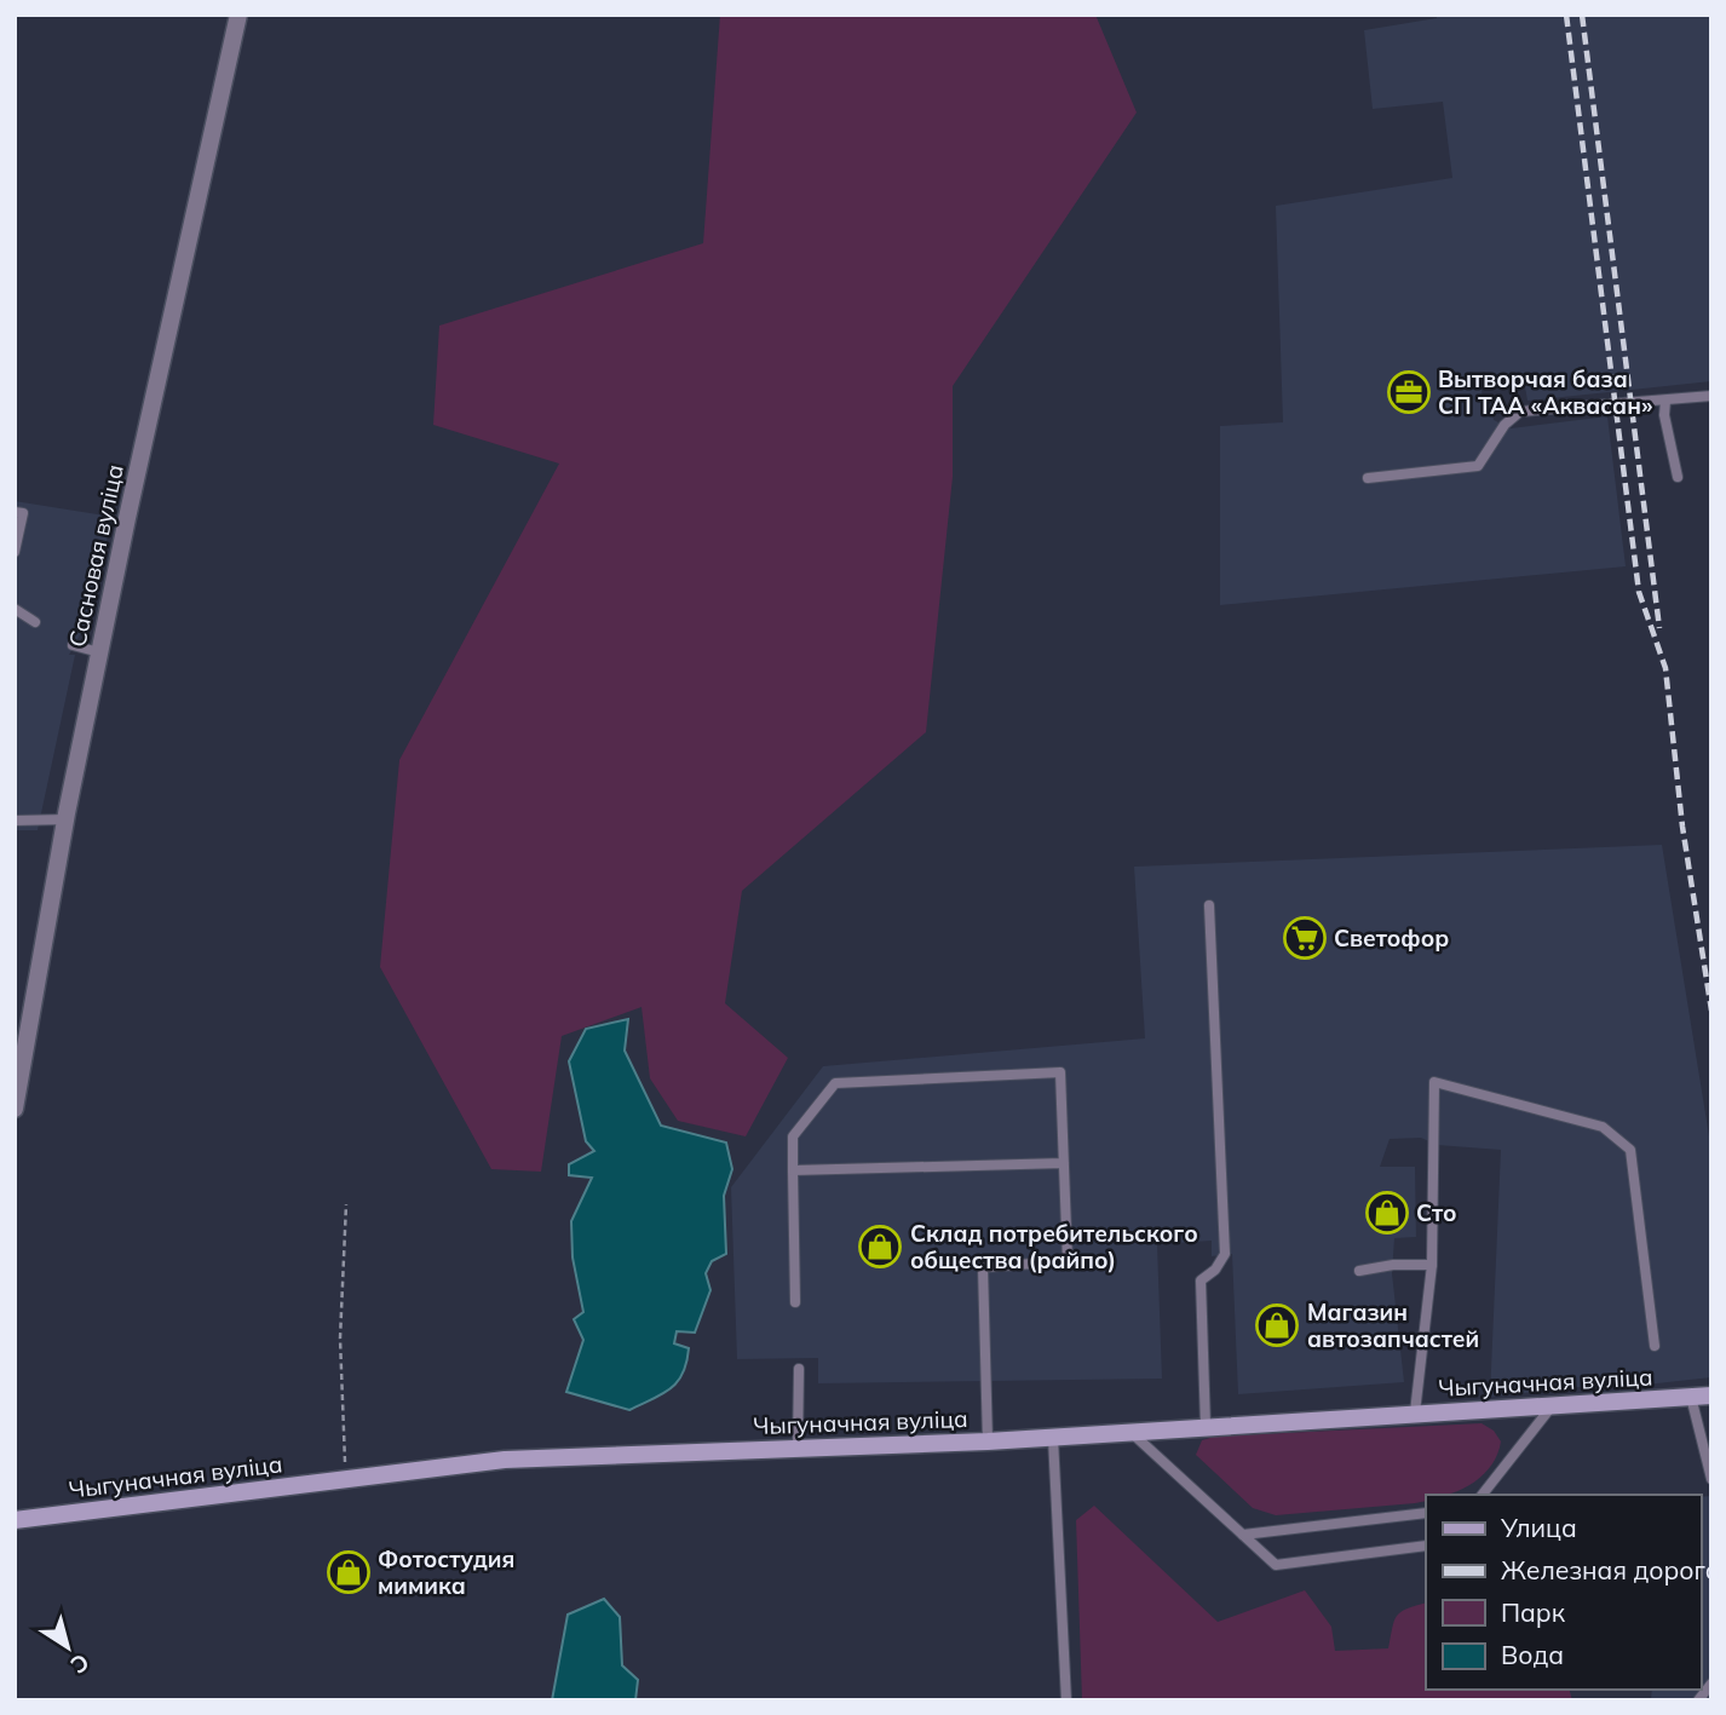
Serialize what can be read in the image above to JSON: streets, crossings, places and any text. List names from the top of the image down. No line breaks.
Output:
{"streets":{"street":["Сасновая вуліца","Чыгуначная вуліца"]},"places":{"office":["Вытворчая база СП ТАА «Аквасан»"],"supermarket":["Светофор"],"shop":["Сто","Склад потребительского общества (райпо)","Магазин автозапчастей","Фотостудия мимика"]},"legend":["Улица","Железная дорога","Парк","Вода"],"north":"bottom right"}
